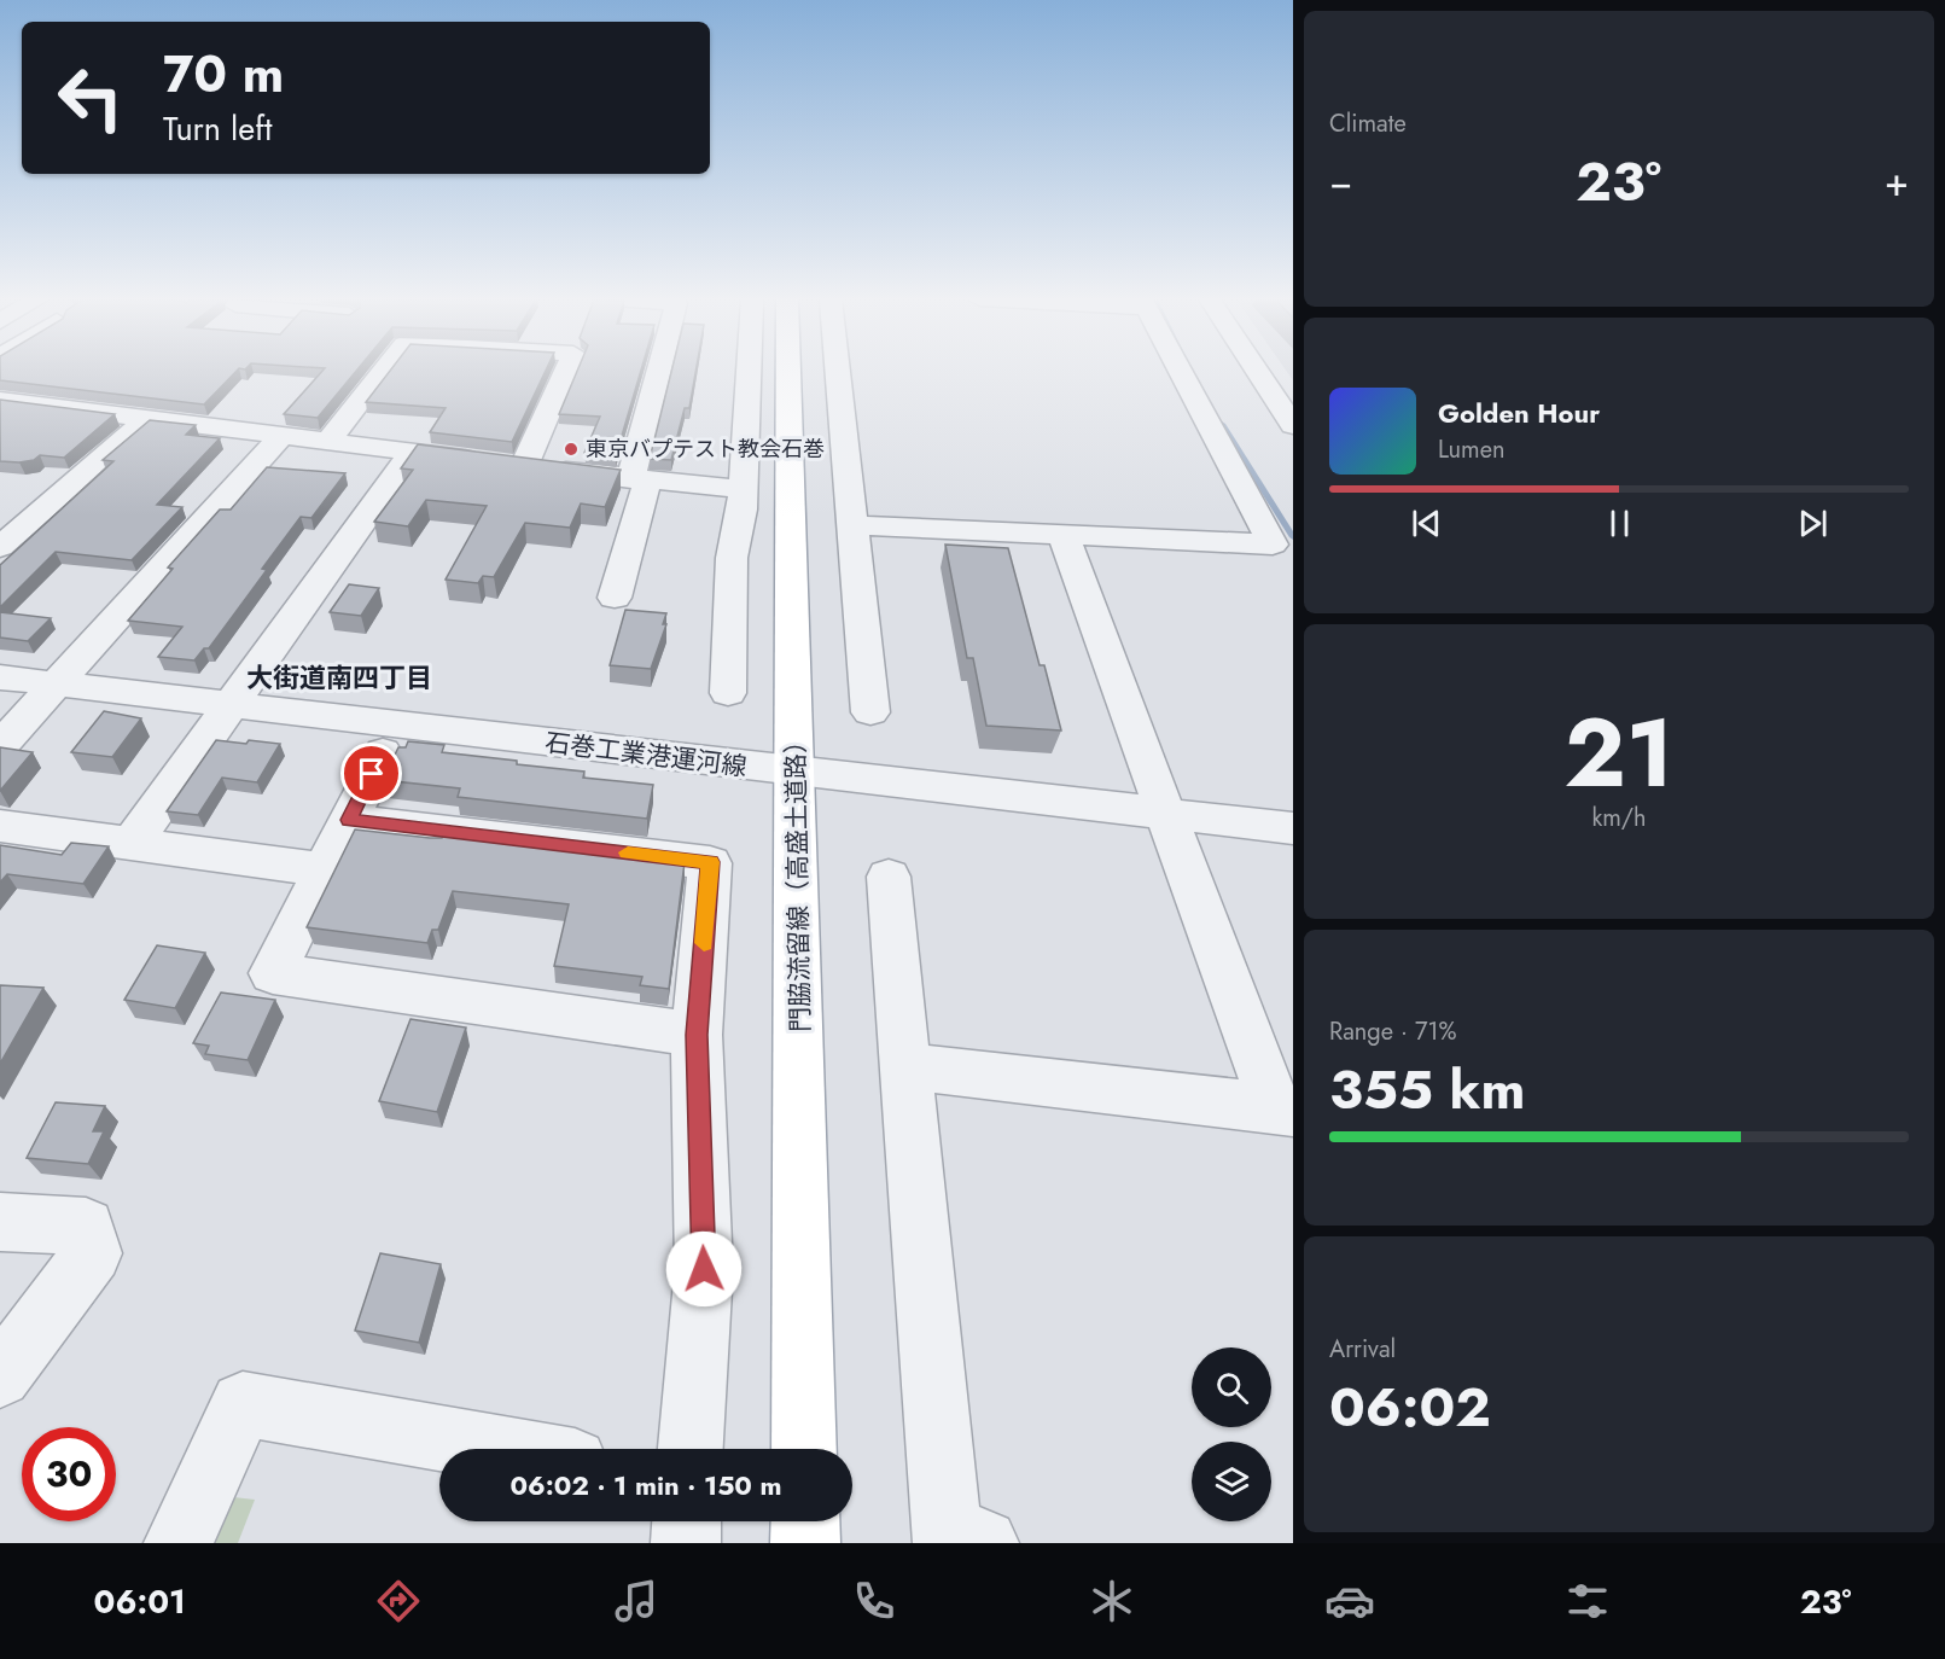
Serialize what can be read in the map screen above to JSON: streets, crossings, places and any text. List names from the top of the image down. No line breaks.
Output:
{"streets":{"main road":["門脇流留線（高盛土道路）"],"street":["石巻工業港運河線"]},"crossings":[["石巻工業港運河線","門脇流留線（高盛土道路）"]],"districts":["大街道南四丁目"],"places":["東京バプテスト教会石巻"],"page":{"tile":["Climate",["21","km/h"],["Range · 71%","355 km"],["Arrival","06:02"]],"turn":["70 m","Turn left"],"heat":["−","23°","+"],"song":["Golden Hour","Lumen"],"limit":"30","trip":"06:02 · 1 min · 150 m","tabs":["06:01","23°"]}}
